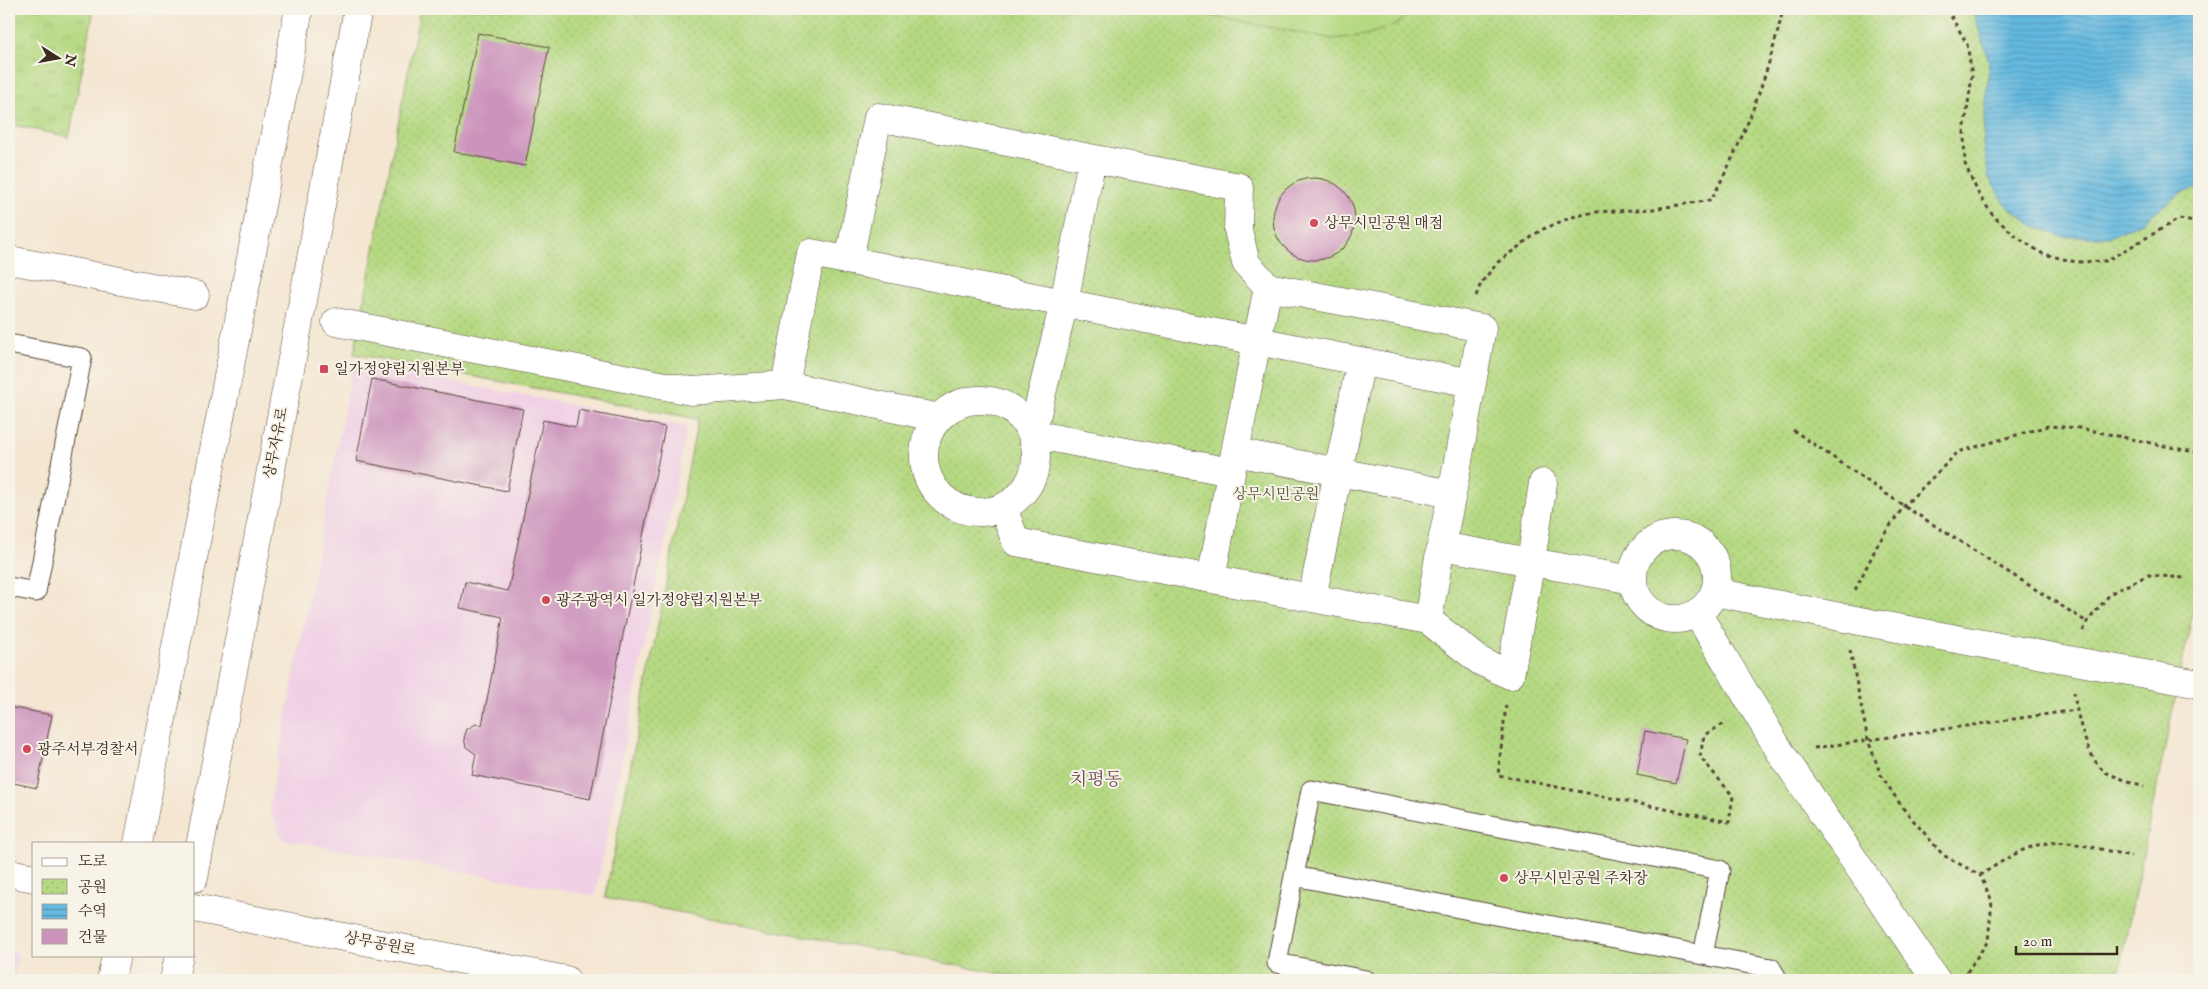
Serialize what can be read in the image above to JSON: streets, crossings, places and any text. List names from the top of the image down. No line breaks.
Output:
{"streets":{"street":["상무자유로","상무공원로"]},"districts":["치평동"],"parks":["상무시민공원"],"places":{"other":["상무시민공원 매점","광주광역시 일가정양립지원본부","광주서부경찰서","상무시민공원 주차장"],"transit":["일가정양립지원본부"]},"legend":["도로","공원","수역","건물"],"scale_bar":"20 m","north":"right"}
